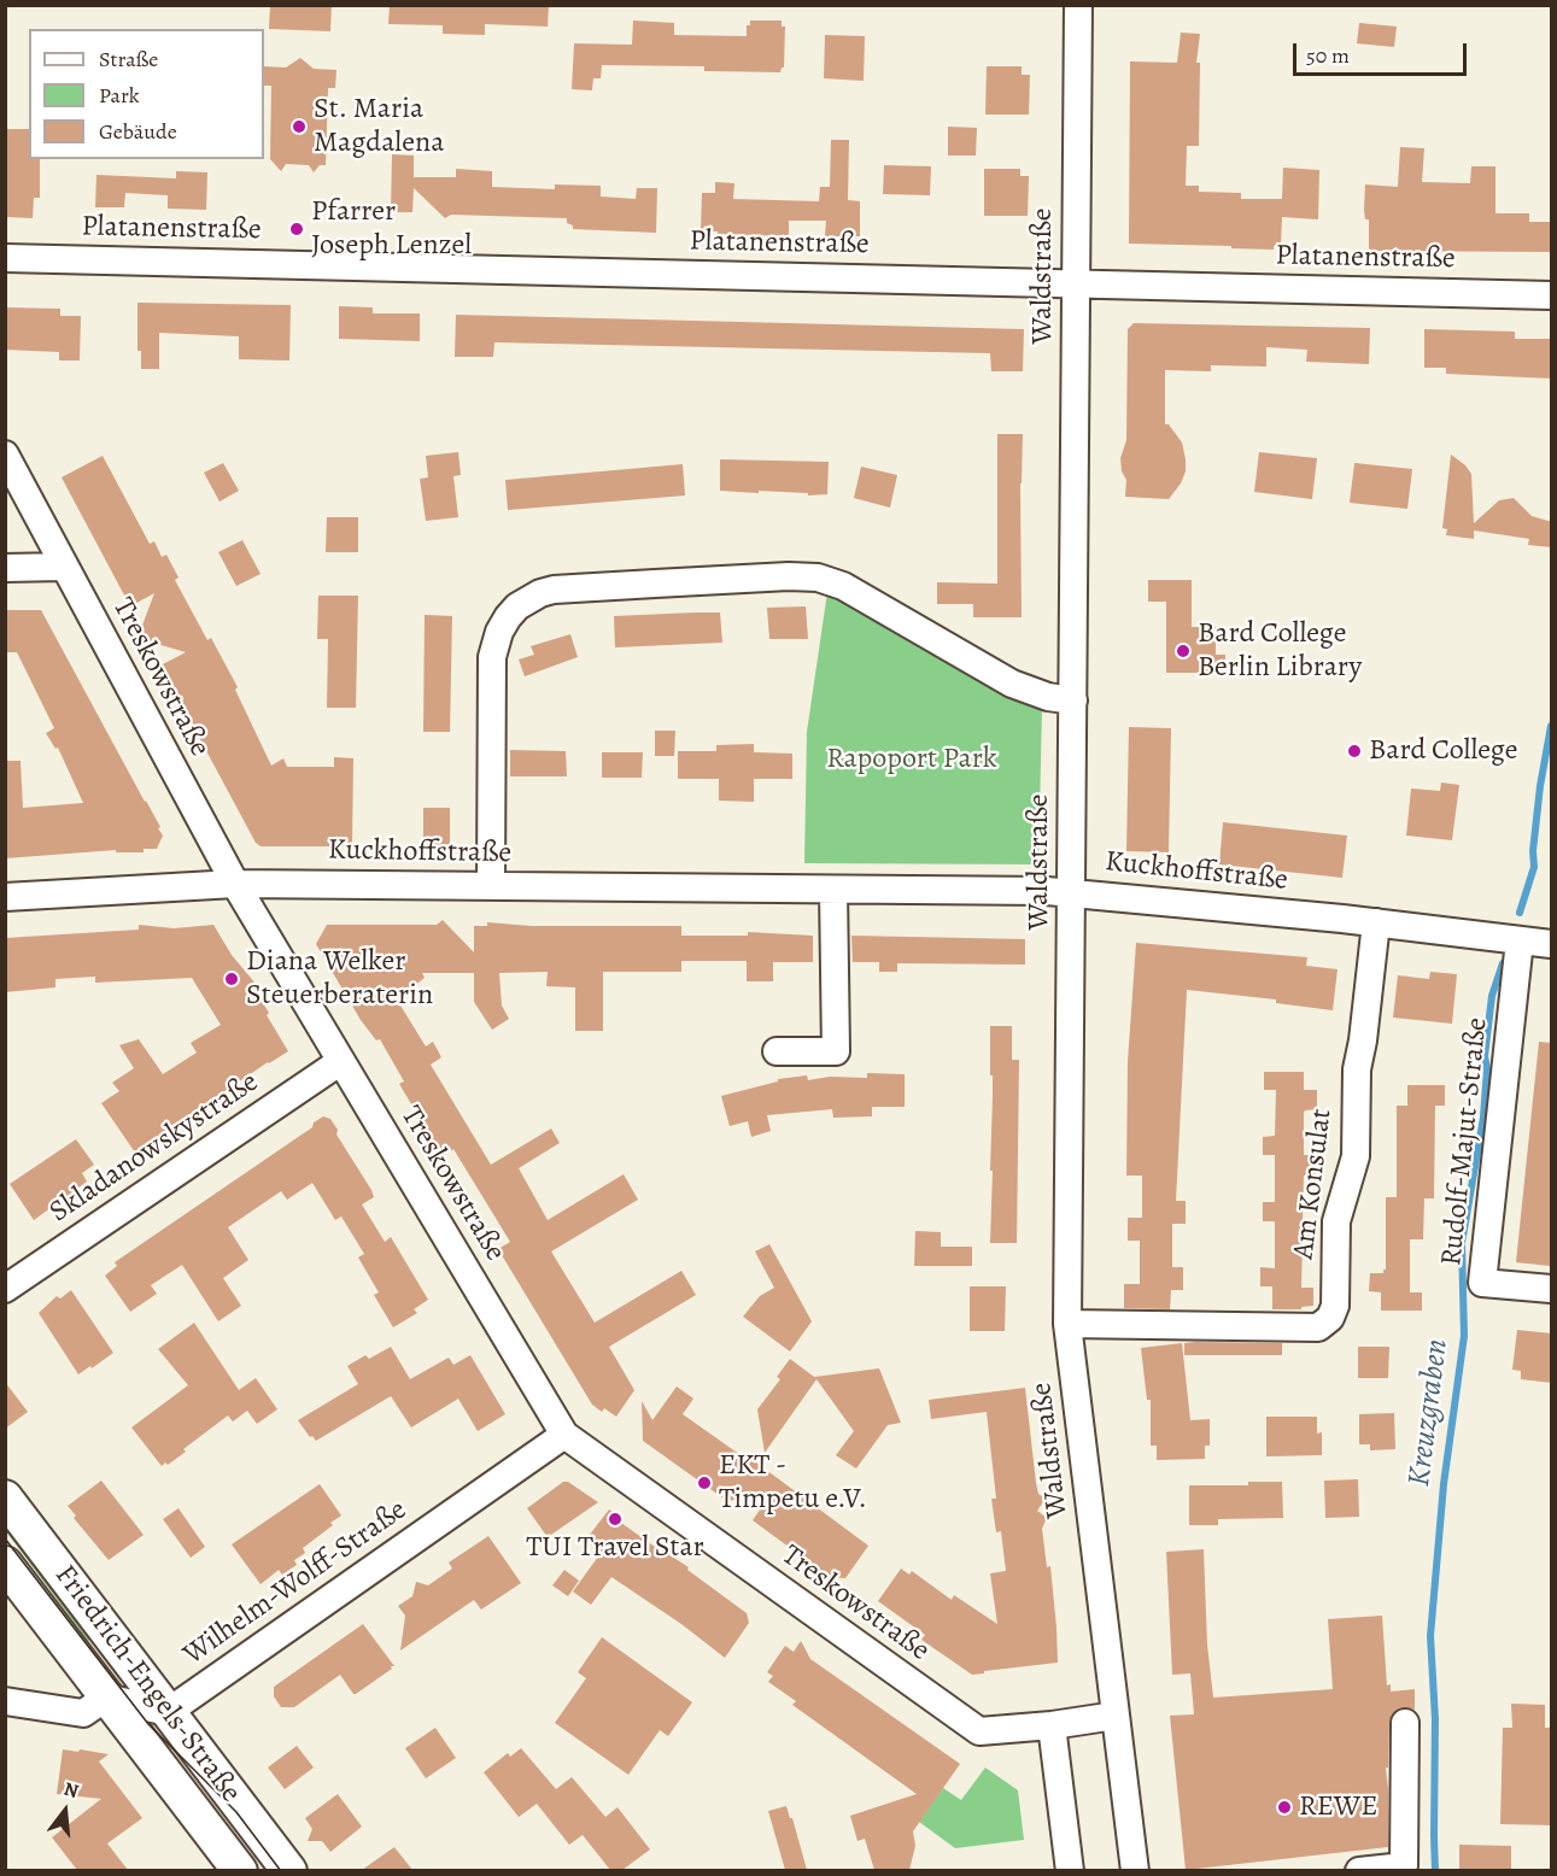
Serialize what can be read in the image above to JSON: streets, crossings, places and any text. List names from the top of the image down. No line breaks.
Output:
{"streets":{"main road":["Friedrich-Engels-Straße"],"street":["Platanenstraße","Waldstraße","Treskowstraße","Kuckhoffstraße","Rudolf-Majut-Straße","Skladanowskystraße","Am Konsulat","Wilhelm-Wolff-Straße"]},"crossings":[["Platanenstraße","Waldstraße"],["Waldstraße","Kuckhoffstraße"],["Waldstraße","Am Konsulat"],["Treskowstraße","Kuckhoffstraße"],["Treskowstraße","Skladanowskystraße"],["Treskowstraße","Wilhelm-Wolff-Straße"],["Kuckhoffstraße","Rudolf-Majut-Straße"],["Kuckhoffstraße","Am Konsulat"],["Wilhelm-Wolff-Straße","Friedrich-Engels-Straße"]],"water":["Kreuzgraben"],"parks":["Rapoport Park"],"places":["St. Maria Magdalena","Pfarrer Joseph Lenzel","Bard College Berlin Library","Bard College","Diana Welker Steuerberaterin","EKT - Timpetu e.V.","TUI Travel Star","REWE"],"legend":["Straße","Park","Gebäude"],"scale_bar":"50 m","north":"top"}
